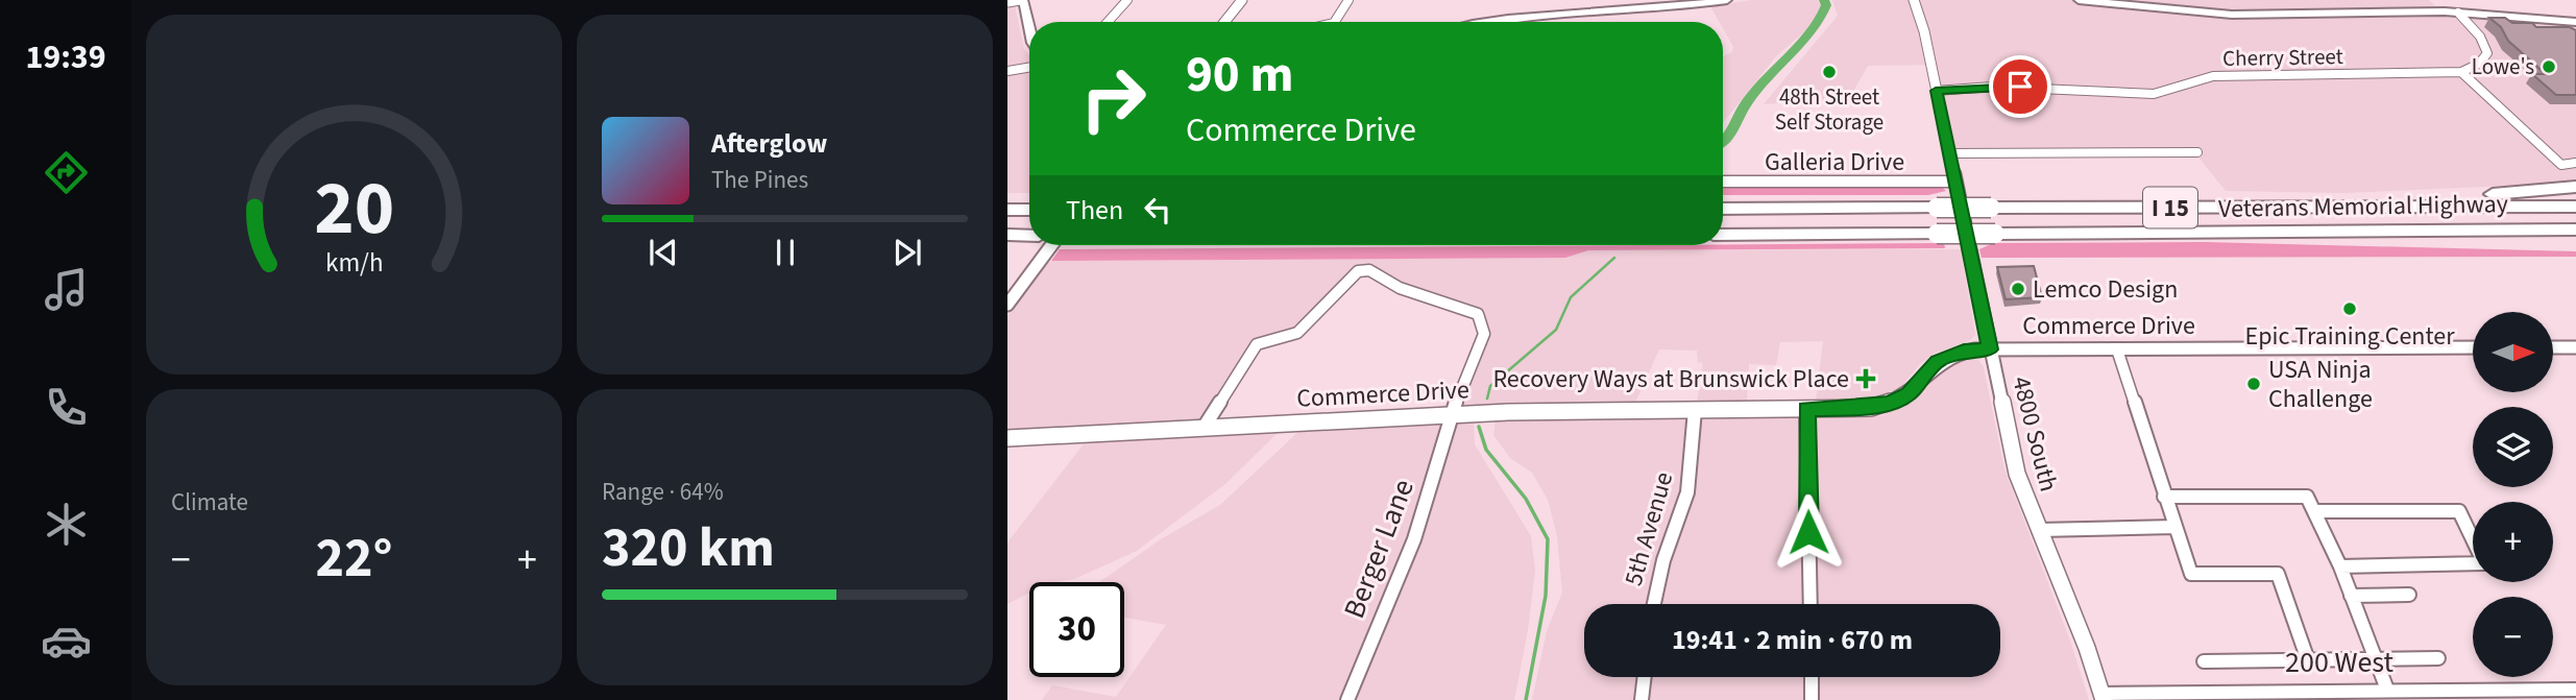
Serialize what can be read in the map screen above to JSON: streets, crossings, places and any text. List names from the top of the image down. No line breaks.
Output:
{"streets":{"highway":["Veterans Memorial Highway","I 15"],"street":["Cherry Street","Galleria Drive","Commerce Drive","4800 South","5th Avenue","Berger Lane","200 West"]},"crossings":[["Cherry Street","4800 South"],["Galleria Drive","4800 South"],["Commerce Drive","4800 South"],["Commerce Drive","5th Avenue"],["Commerce Drive","Berger Lane"],["4800 South","200 West"]],"places":{"other":["Lowe's","48th Street Self Storage","Lemco Design","Epic Training Center","USA Ninja Challenge"],"health":["Recovery Ways at Brunswick Place"]},"north":"right","page":{"tabs":"19:39","turn":["90 m","Commerce Drive"],"song":["Afterglow","The Pines"],"then":"Then","map_buttons":["+","−"],"tile":["Climate",["Range · 64%","320 km"]],"heat":["−","22°","+"],"limit":"30","trip":"19:41 · 2 min · 670 m","gauge":["20","km/h"]}}
